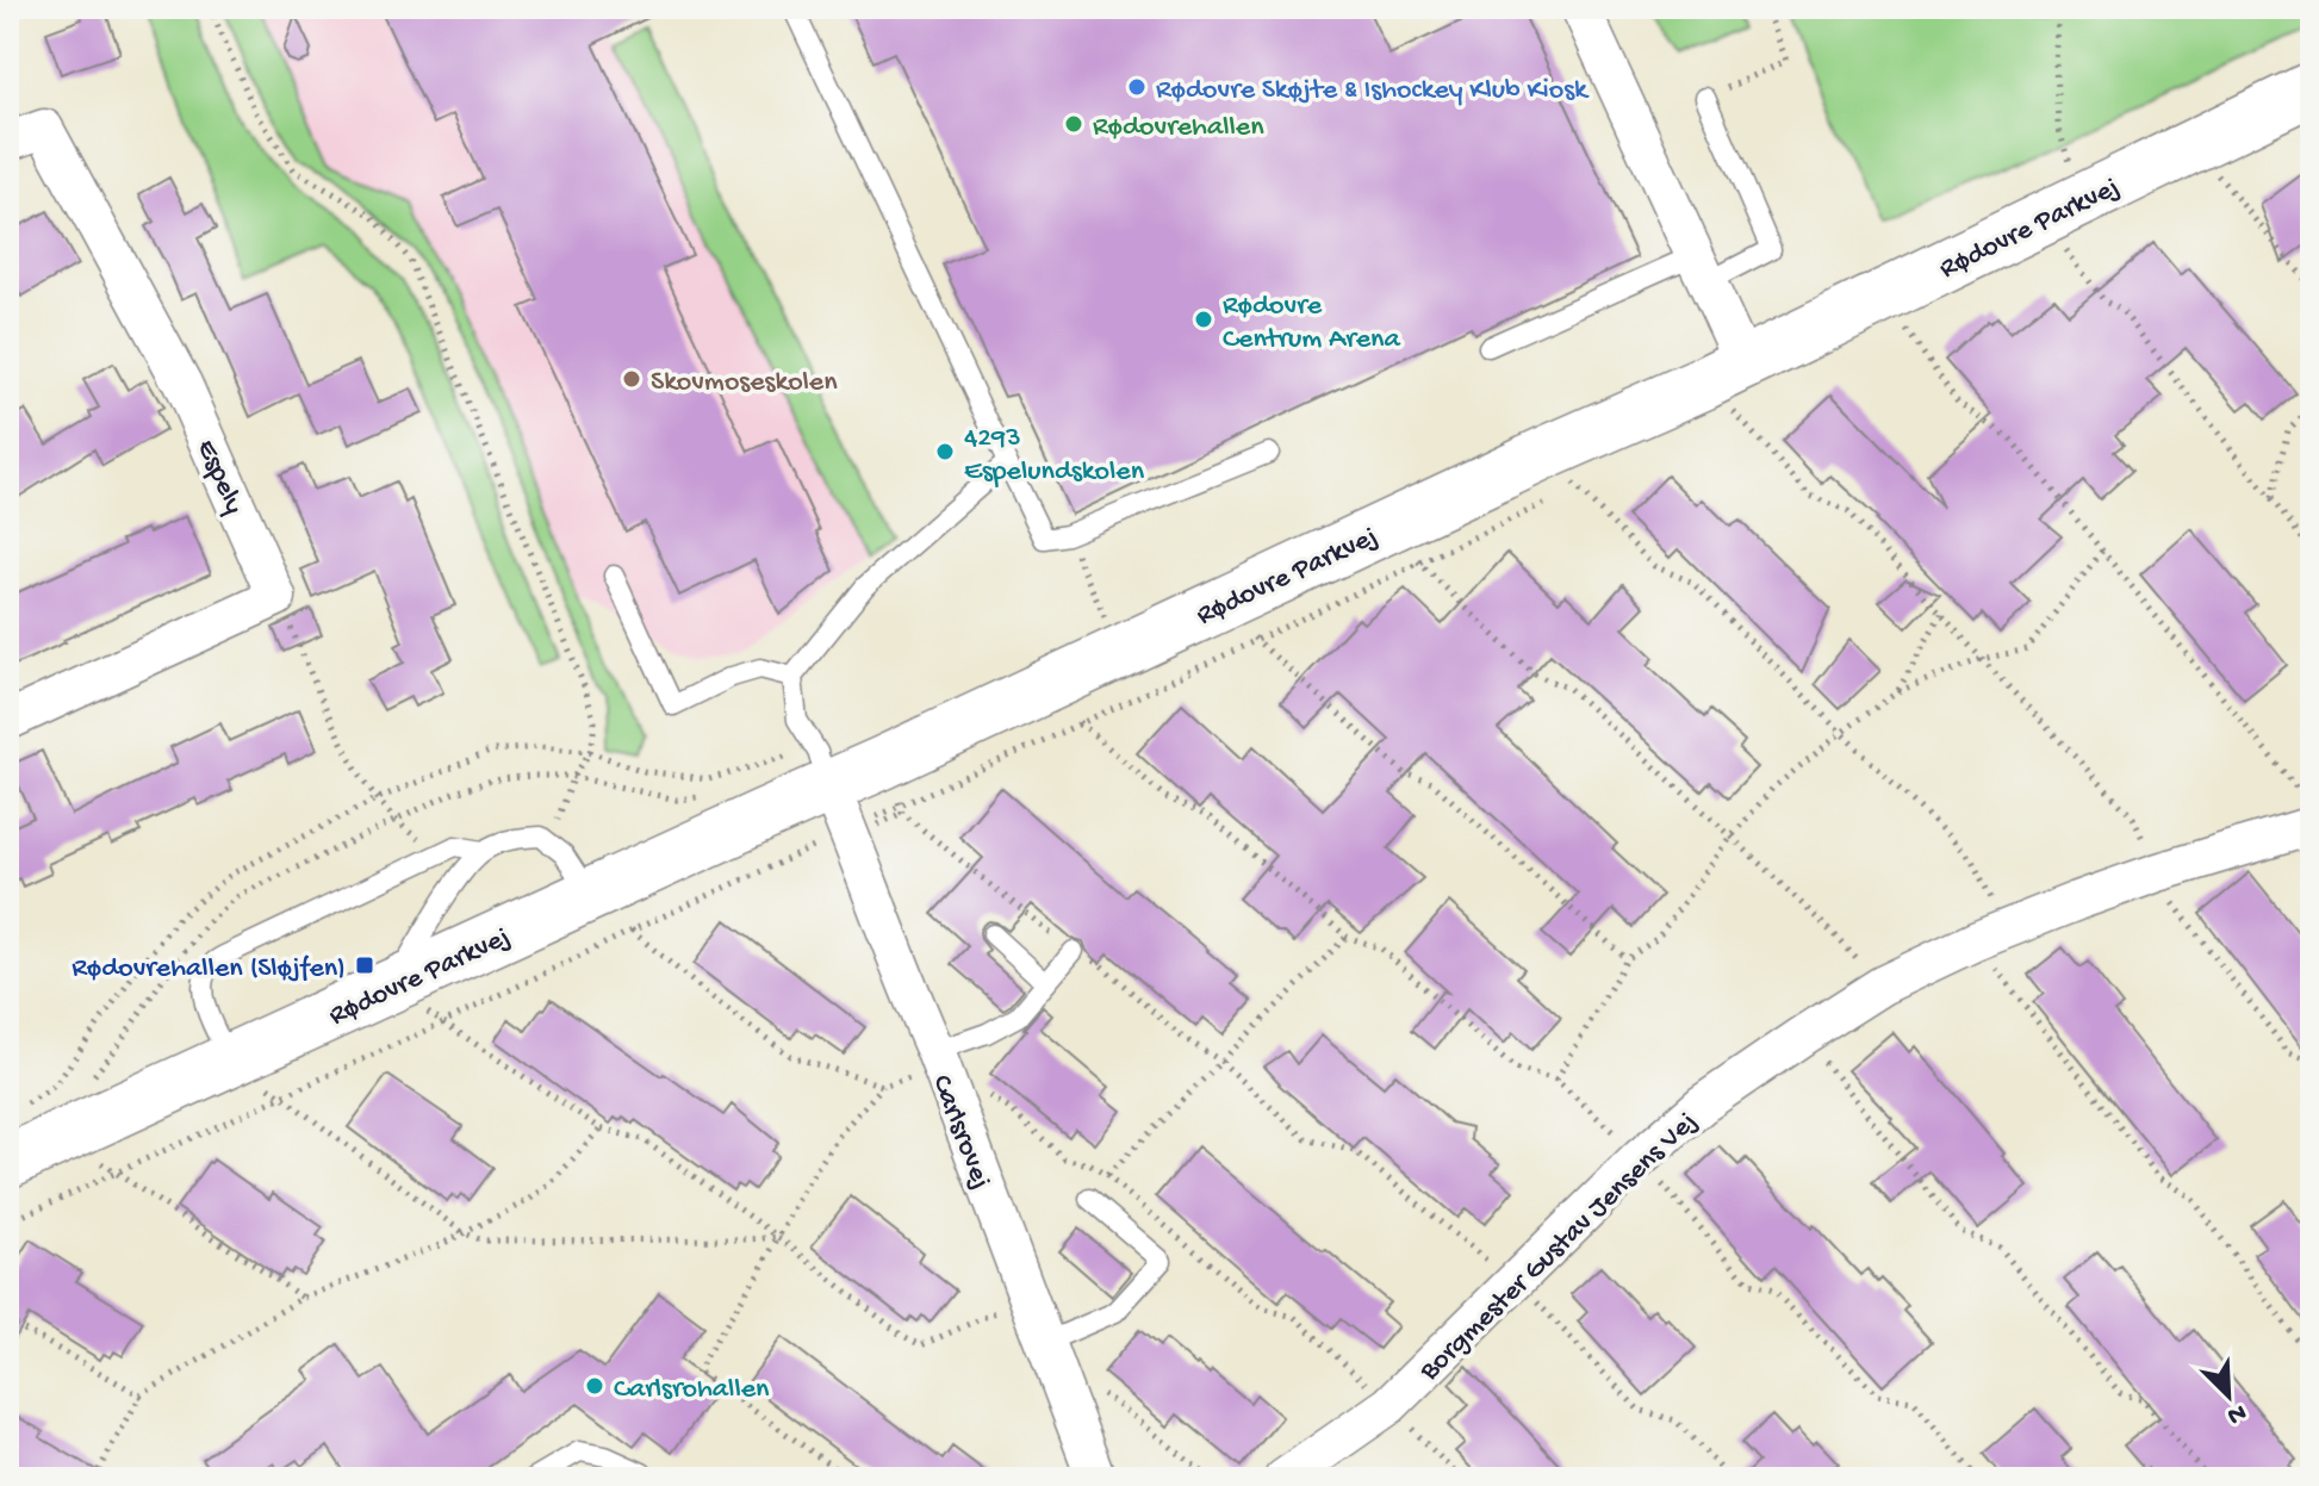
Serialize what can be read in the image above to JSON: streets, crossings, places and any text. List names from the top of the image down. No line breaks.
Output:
{"streets":{"street":["Rødovre Parkvej","Espely","Carlsrovej","Borgmester Gustav Jensens Vej"]},"crossings":[["Rødovre Parkvej","Carlsrovej"]],"places":{"other":["Rødovre Skøjte & Ishockey Klub Kiosk","Rødovrehallen","Rødovre Centrum Arena","Skovmoseskolen","4293 Espelundskolen","Carlsrohallen"],"transit":["Rødovrehallen (Sløjfen)"]},"north":"bottom right"}
